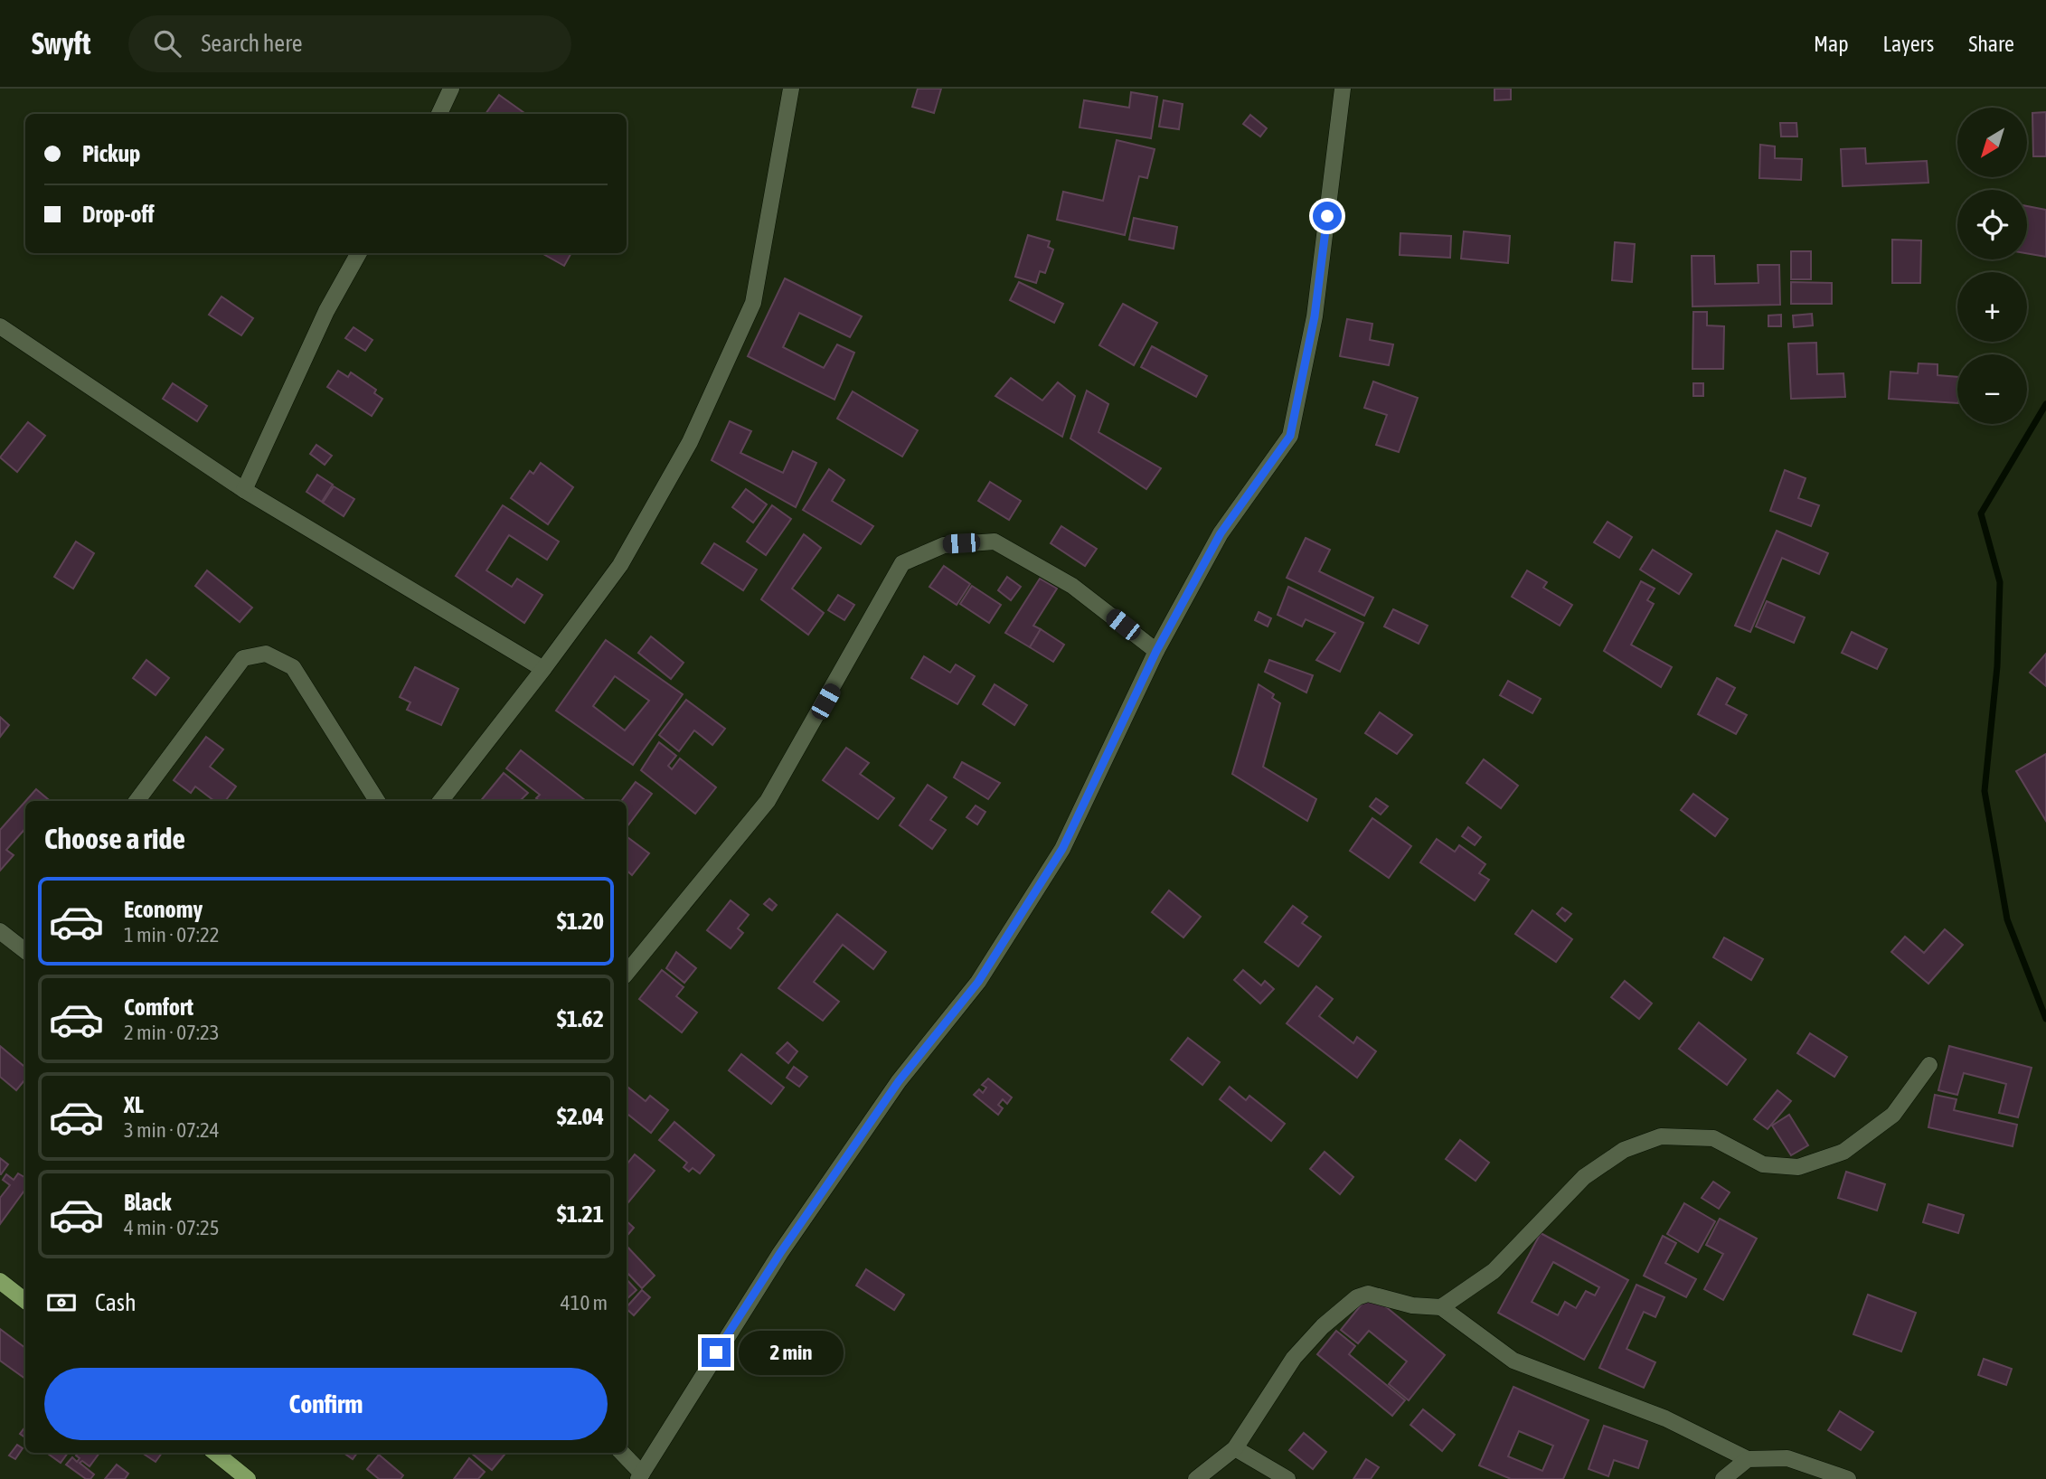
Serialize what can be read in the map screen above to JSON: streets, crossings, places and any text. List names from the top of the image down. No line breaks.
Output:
{"north":"bottom left","page":{"header":"Swyft","search":"Search here","nav":["Map","Layers","Share"],"map_buttons":["+","−"],"banner":["Pickup","Drop-off"],"heading":"Choose a ride","list":[{"name":"Economy","note":"1 min · 07:22","value":"$1.20"},{"name":"Comfort","note":"2 min · 07:23","value":"$1.62"},{"name":"XL","note":"3 min · 07:24","value":"$2.04"},{"name":"Black","note":"4 min · 07:25","value":"$1.21"}],"pay":["Cash","410 m"],"bubble":"2 min","buttons":"Confirm"}}
